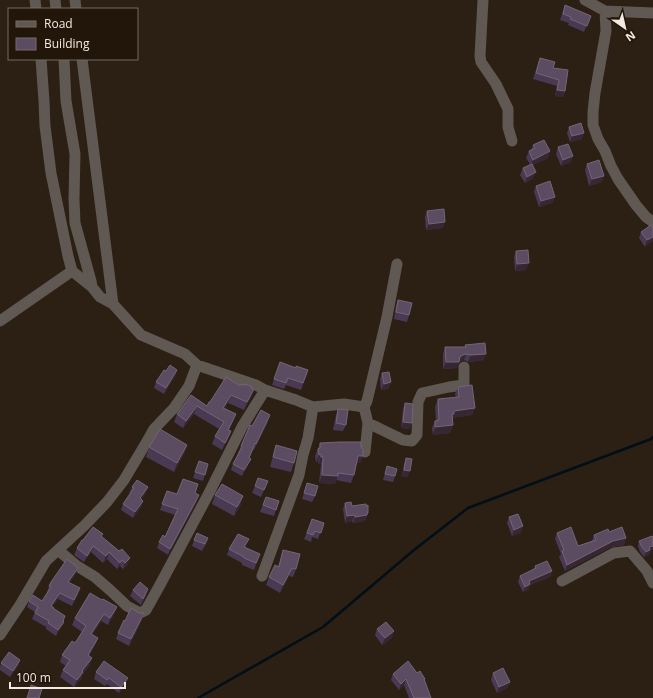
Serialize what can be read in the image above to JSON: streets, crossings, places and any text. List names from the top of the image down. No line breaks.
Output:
{"legend":["Road","Building"],"scale_bar":"100 m","north":"bottom right"}
